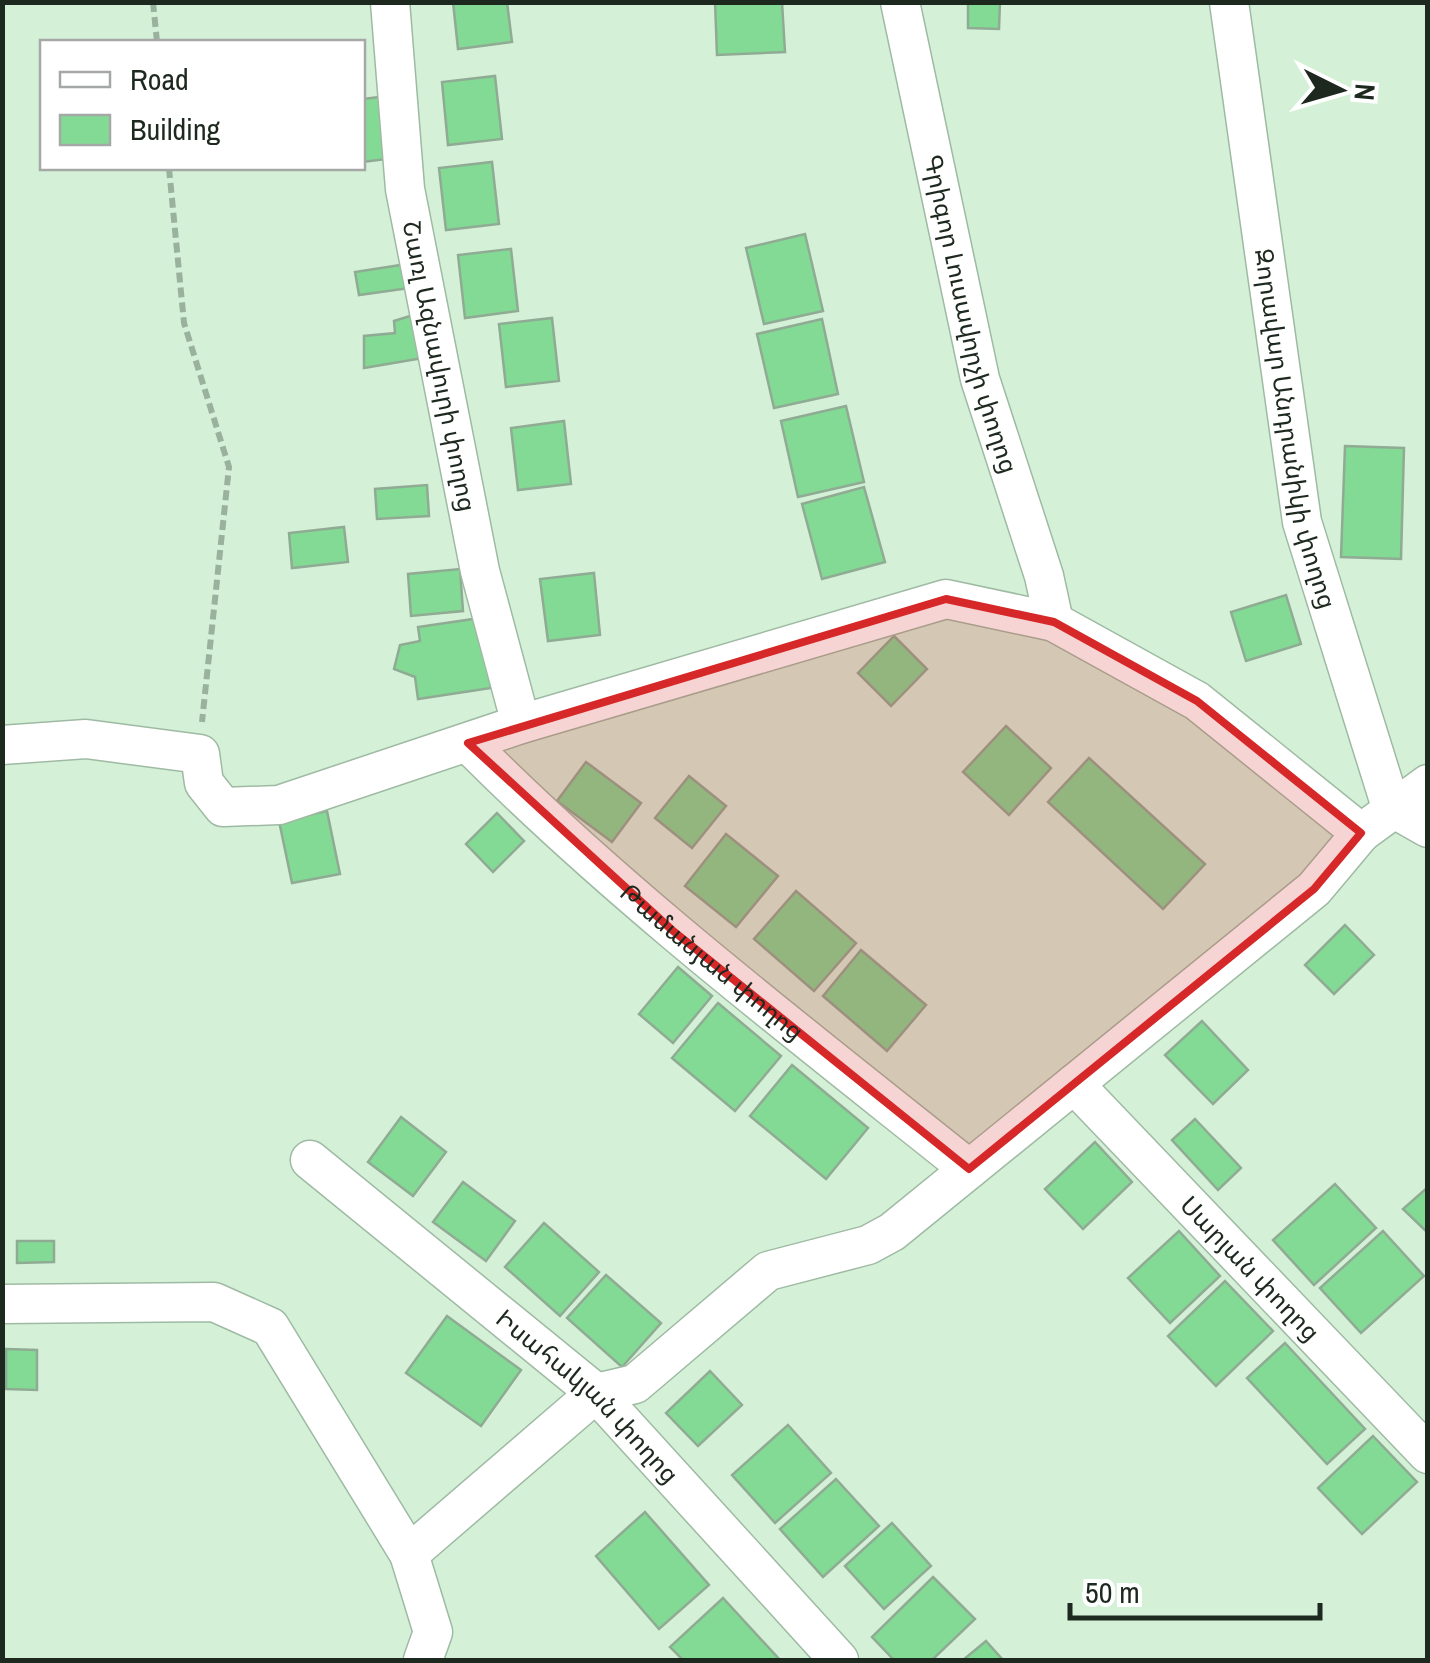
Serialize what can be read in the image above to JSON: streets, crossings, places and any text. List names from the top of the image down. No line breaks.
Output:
{"streets":{"street":["Գրիգոր Լուսավորչի փողոց","Շառլ Ազնավուրի փողոց","Զորավար Անդրանիկի փողոց","Թամանյան փողոց","Սարյան փողոց","Իսահակյան փողոց"]},"legend":["Road","Building"],"scale_bar":"50 m","north":"right"}
